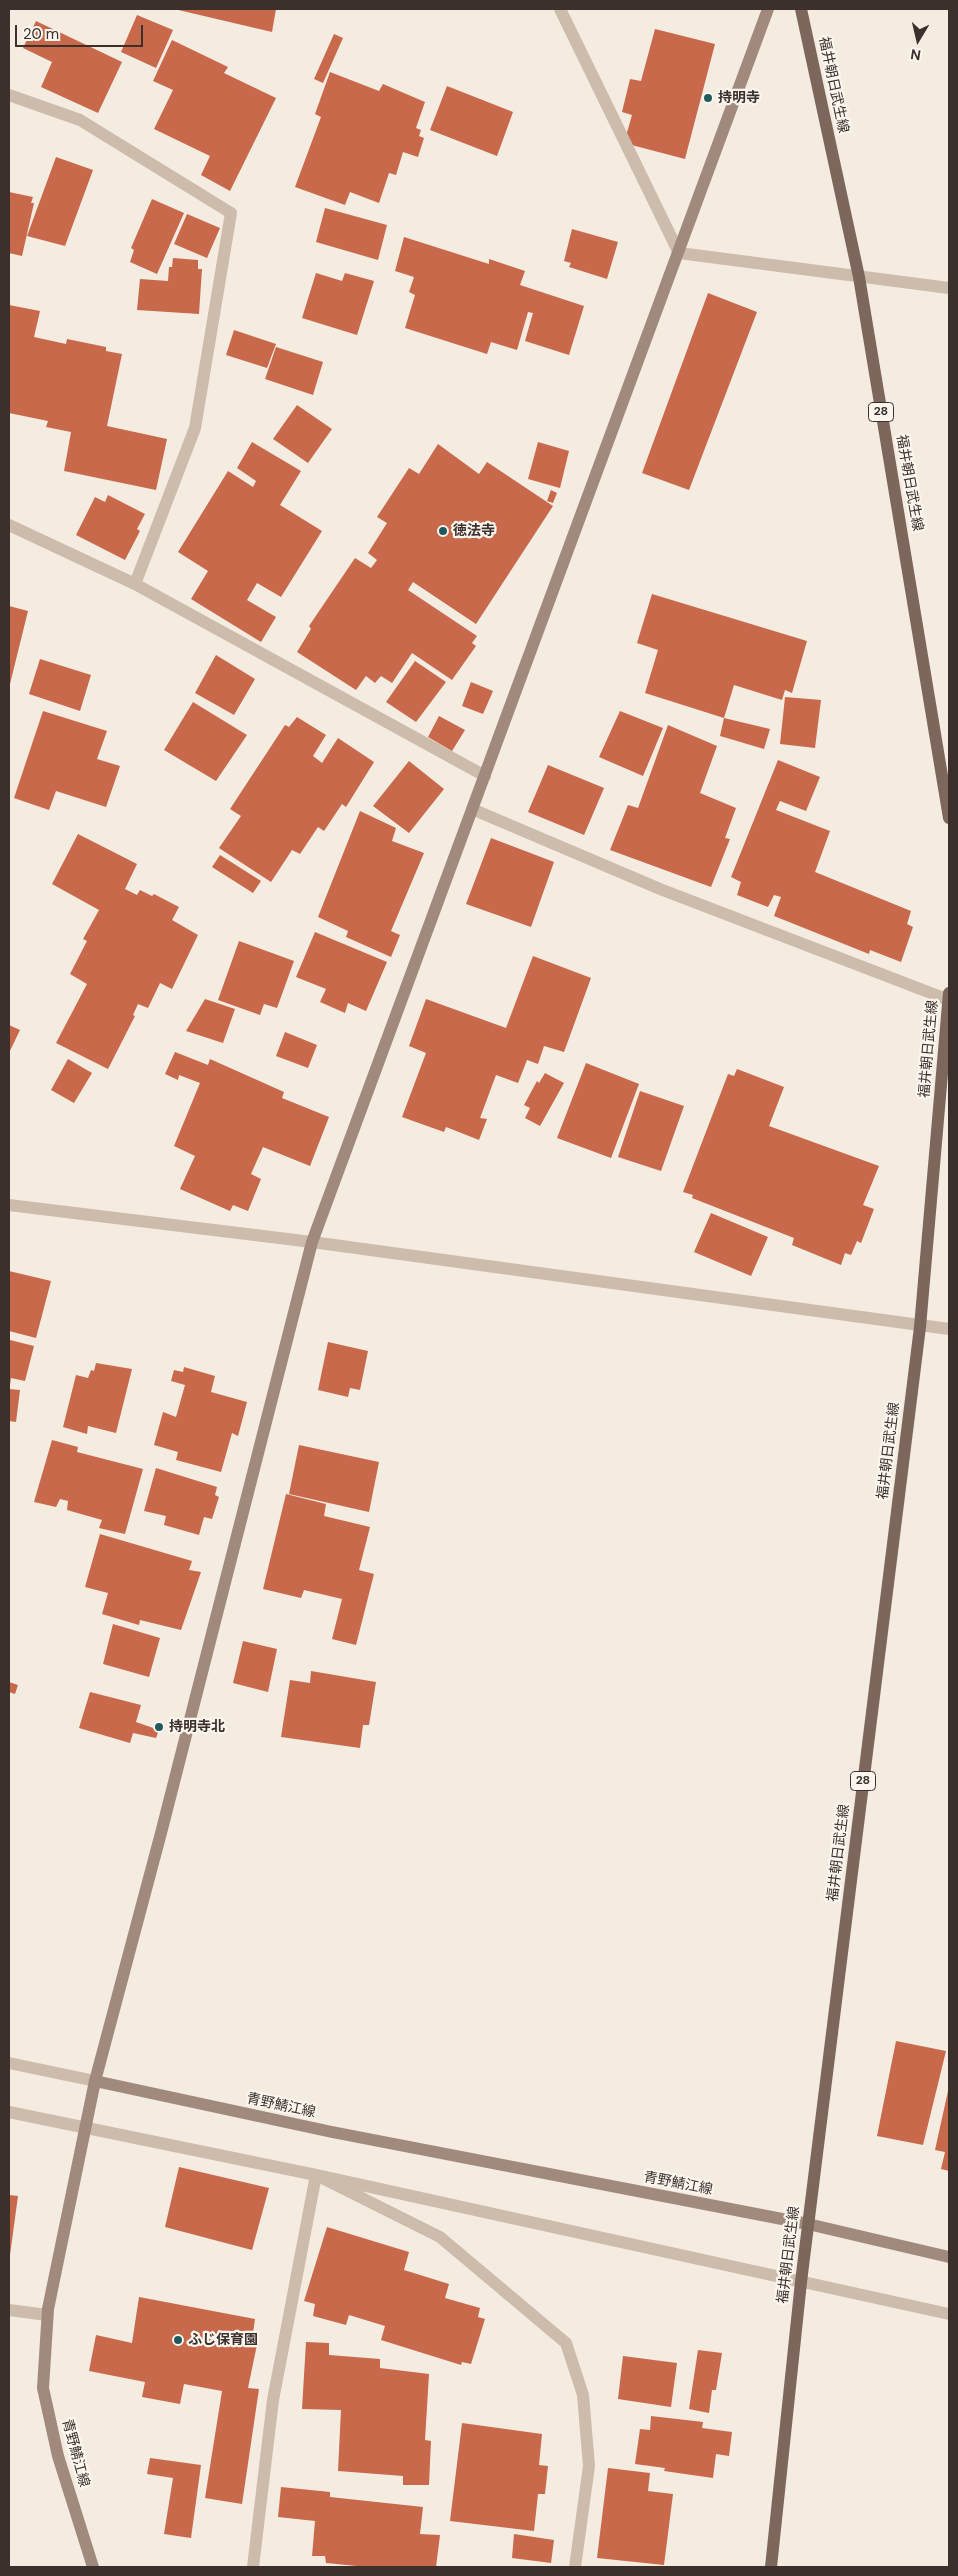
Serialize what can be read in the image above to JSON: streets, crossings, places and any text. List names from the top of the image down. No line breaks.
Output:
{"streets":{"main road":["福井朝日武生線","28"],"street":["青野鯖江線"]},"crossings":[["福井朝日武生線","青野鯖江線"]],"places":["持明寺","徳法寺","持明寺北","ふじ保育園"],"scale_bar":"20 m","north":"bottom"}
